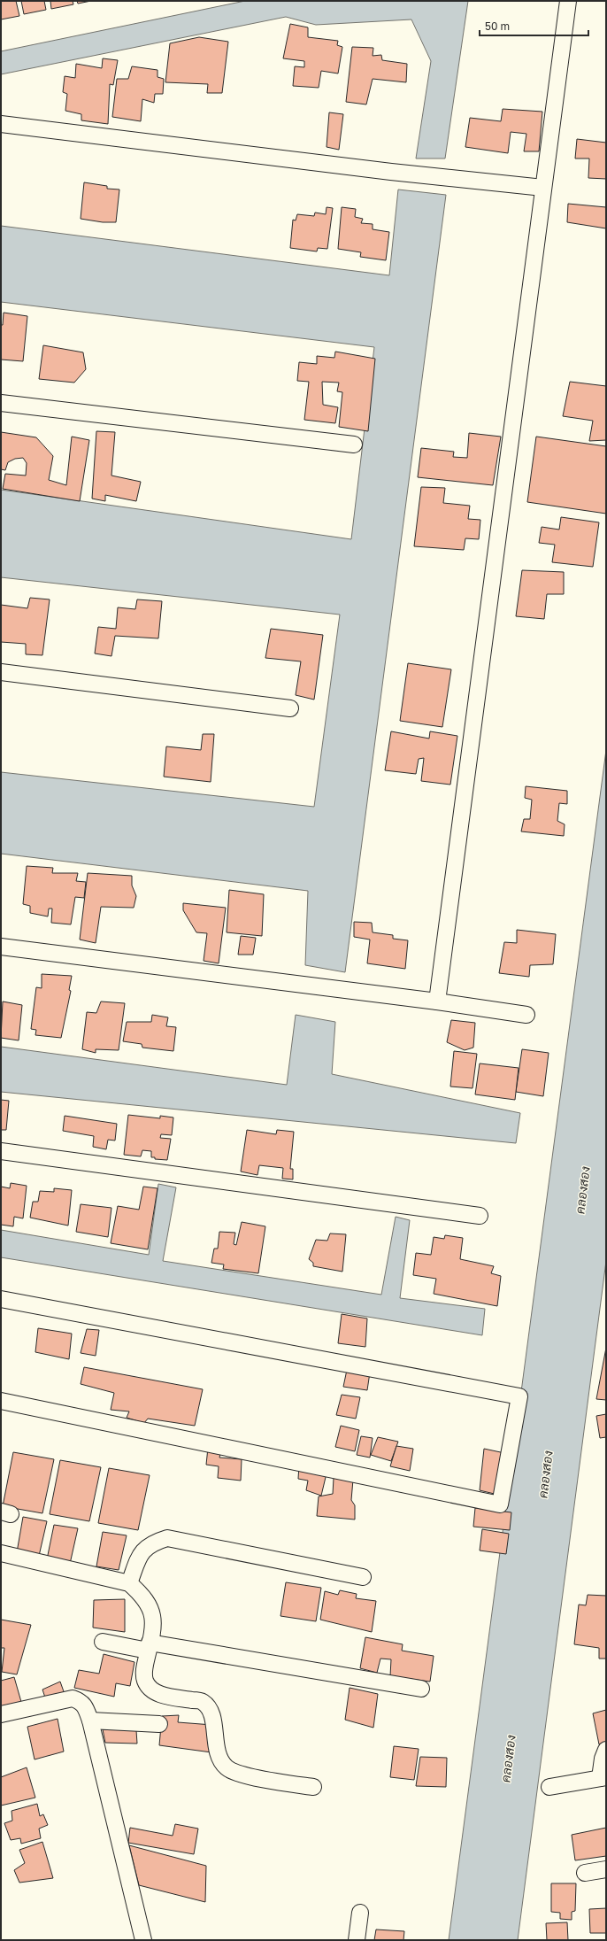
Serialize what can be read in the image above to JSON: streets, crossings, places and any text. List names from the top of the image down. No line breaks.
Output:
{"water":["คลองสอง"],"scale_bar":"50 m"}
